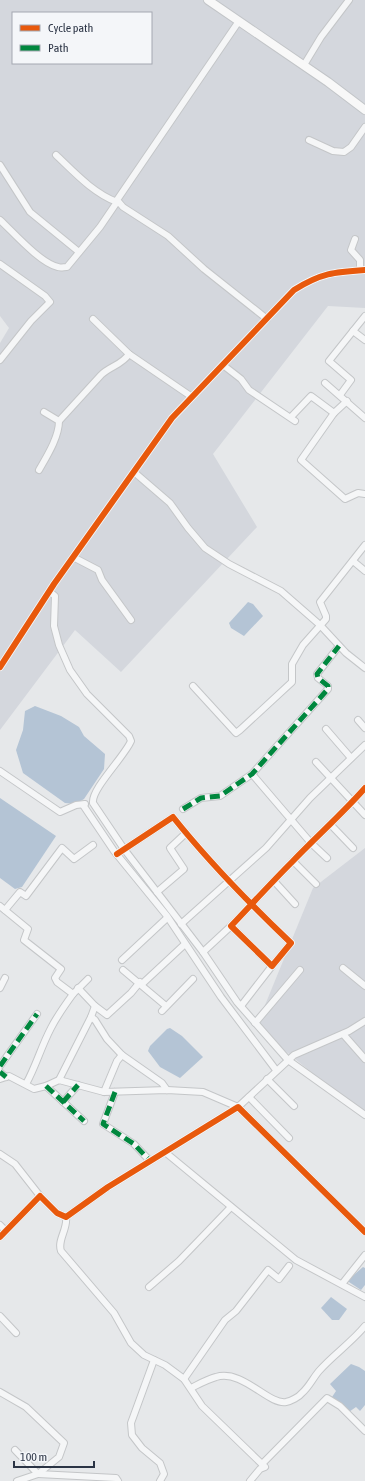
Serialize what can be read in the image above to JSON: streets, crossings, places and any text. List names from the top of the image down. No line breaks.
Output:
{"legend":["Cycle path","Path"],"scale_bar":"100 m"}
